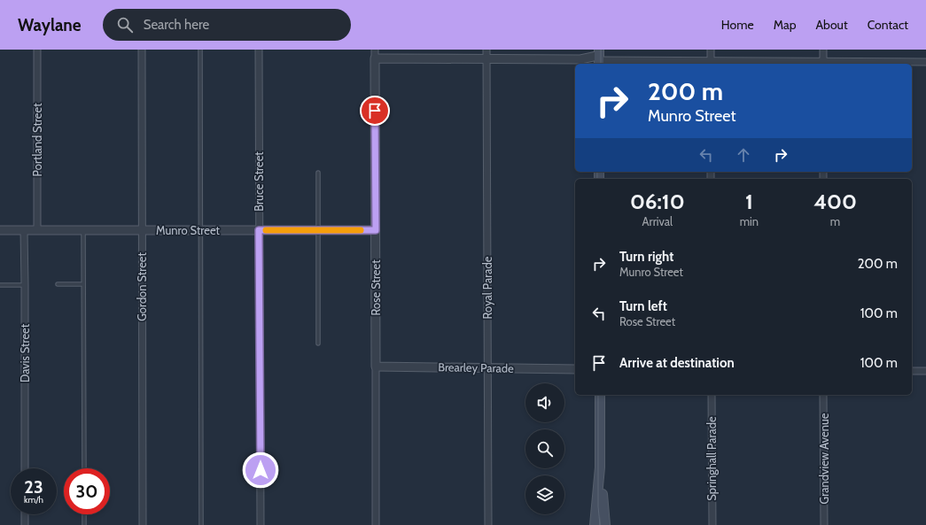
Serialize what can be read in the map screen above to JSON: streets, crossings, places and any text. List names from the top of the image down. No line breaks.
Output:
{"streets":{"street":["Portland Street","Bruce Street","Munro Street","Gordon Street","Rose Street","Royal Parade","Davis Street","Brearley Parade","Springhall Parade","Grandview Avenue"]},"crossings":[["Portland Street","Munro Street"],["Bruce Street","Munro Street"],["Munro Street","Gordon Street"],["Munro Street","Rose Street"],["Munro Street","Davis Street"],["Rose Street","Brearley Parade"],["Royal Parade","Brearley Parade"]],"page":{"header":"Waylane","search":"Search here","nav":["Home","Map","About","Contact"],"turn":["200 m","Munro Street"],"eta":["06:10","Arrival","1","min","400","m"],"list":[{"name":"Turn right","note":"Munro Street","value":"200 m"},{"name":"Turn left","note":"Rose Street","value":"100 m"},{"name":"Arrive at destination","value":"100 m"}],"speed":"23 km/h","limit":"30"}}
